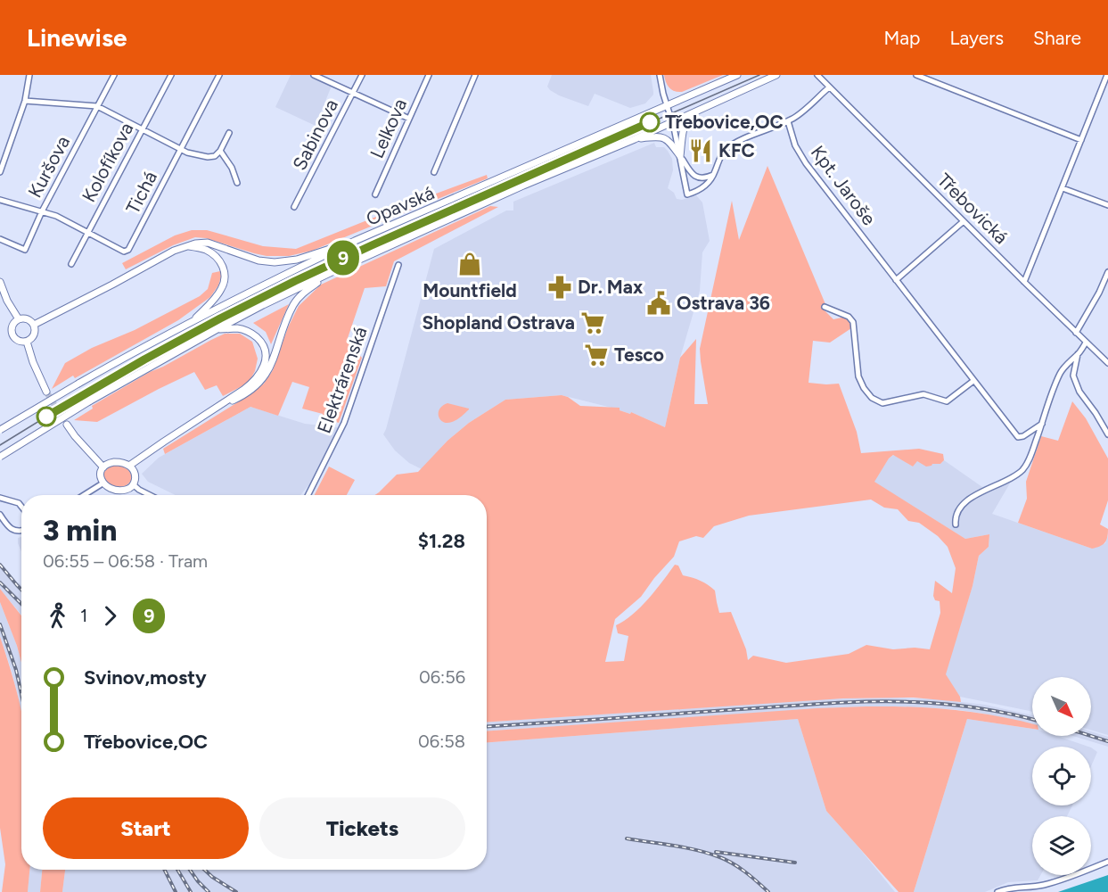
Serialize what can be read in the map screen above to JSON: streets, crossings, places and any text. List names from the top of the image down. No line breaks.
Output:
{"streets":{"main road":["Opavská"],"street":["Lelkova","Sabinova","Kolofíkova","Kuršova","Kpt. Jaroše","Tichá","Třebovická","Elektrárenská"]},"crossings":[["Kolofíkova","Tichá"]],"places":{"other":["Třebovice,OC"],"restaurant":["KFC"],"shop":["Mountfield"],"pharmacy":["Dr. Max"],"public building":["Ostrava 36"],"supermarket":["Shopland Ostrava","Tesco"]},"lines":["tram line 9"],"north":"bottom right","page":{"header":"Linewise","nav":["Map","Layers","Share"],"on_map":"9","heading":["3 min","06:55 – 06:58 · Tram","$1.28"],"legs":["1","9"],"list":[{"name":"Svinov,mosty","value":"06:56"},{"name":"Třebovice,OC","value":"06:58"}],"buttons":["Start","Tickets"]}}
